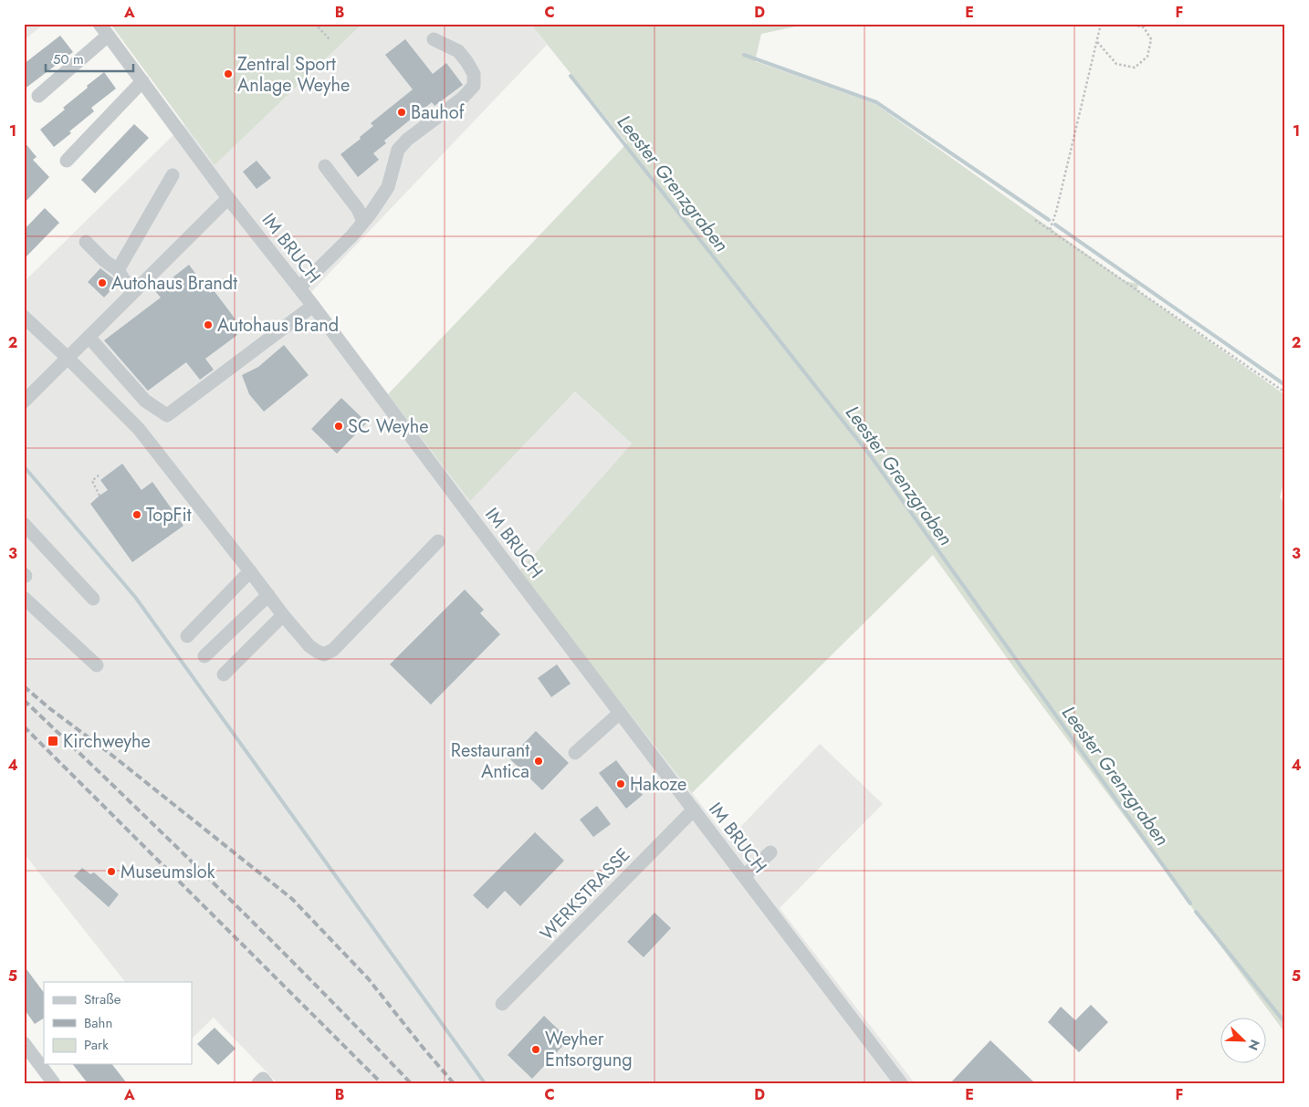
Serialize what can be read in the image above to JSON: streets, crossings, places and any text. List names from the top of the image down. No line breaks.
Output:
{"streets":{"street":["IM BRUCH","WERKSTRASSE"]},"crossings":[["IM BRUCH","WERKSTRASSE"]],"water":["Leester Grenzgraben"],"places":{"other":["Zentral Sport Anlage Weyhe","Bauhof","Autohaus Brandt","Autohaus Brand","SC Weyhe","TopFit","Restaurant Antica","Hakoze","Museumslok","Weyher Entsorgung"],"transit":["Kirchweyhe"]},"legend":["Straße","Bahn","Park"],"scale_bar":"50 m","north":"bottom right","grid":{"columns":["A","B","C","D","E","F"],"rows":["1","2","3","4","5"]}}
